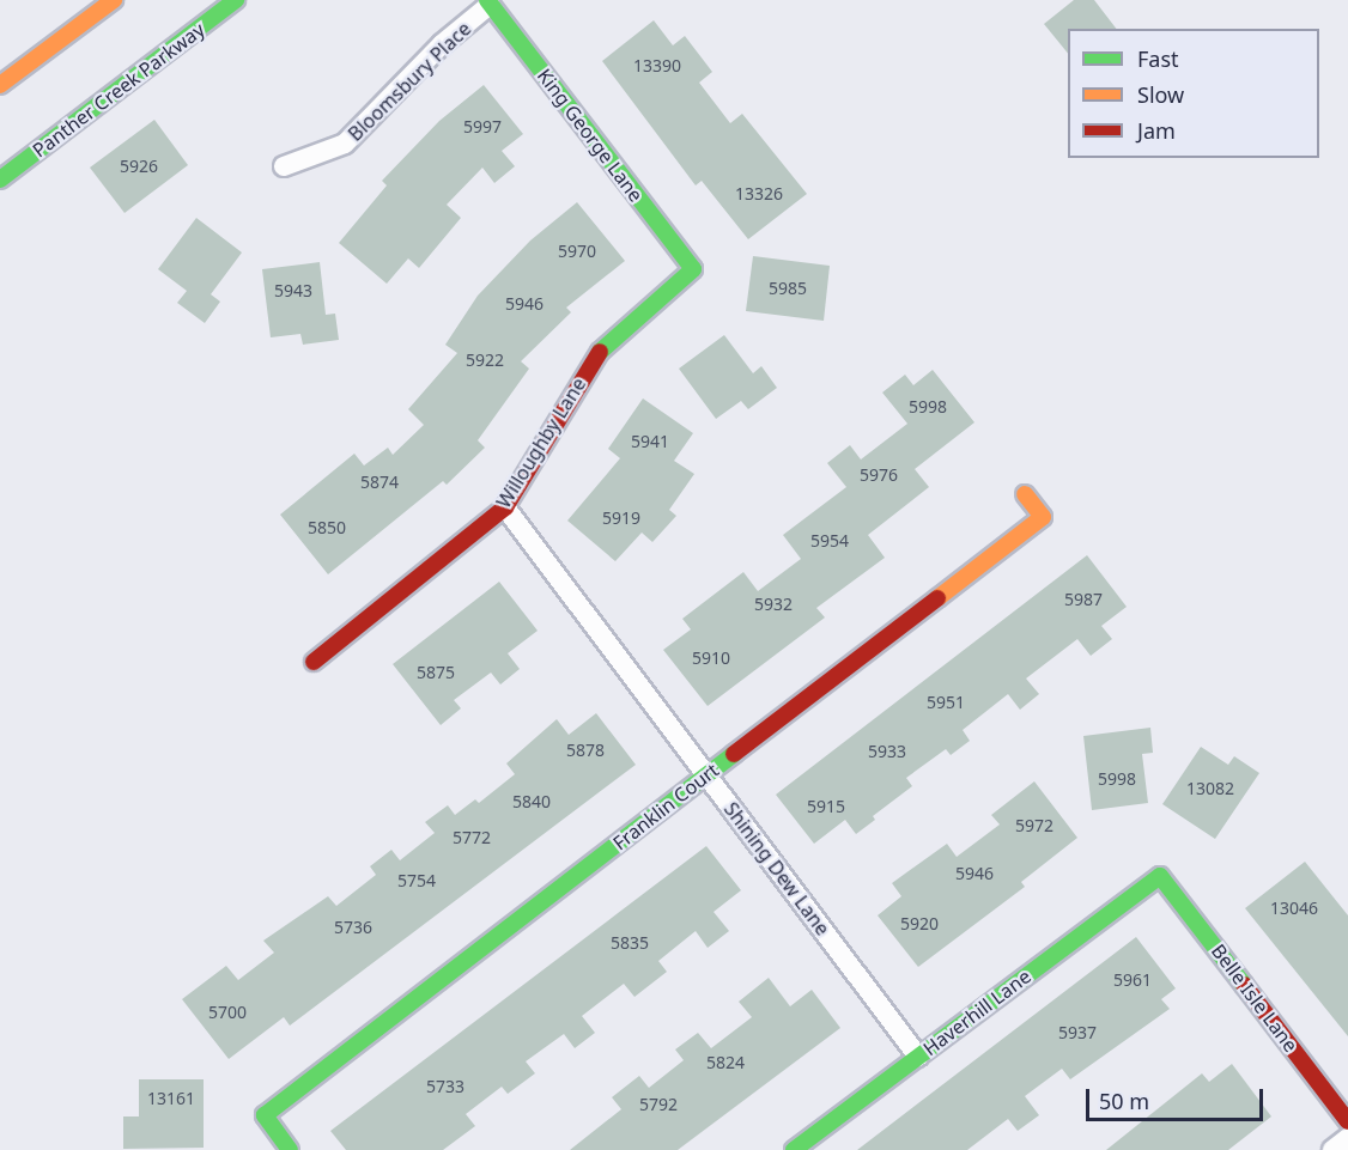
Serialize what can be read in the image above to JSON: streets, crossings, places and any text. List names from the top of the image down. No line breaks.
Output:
{"streets":{"street":["Bloomsbury Place","Panther Creek Parkway","King George Lane","Willoughby Lane","Franklin Court","Shining Dew Lane","Belle Isle Lane","Haverhill Lane"]},"crossings":[["Bloomsbury Place","King George Lane"],["King George Lane","Willoughby Lane"],["Willoughby Lane","Shining Dew Lane"],["Franklin Court","Shining Dew Lane"],["Shining Dew Lane","Haverhill Lane"],["Belle Isle Lane","Haverhill Lane"]],"house_numbers":["13390","5997","5926","13326","5970","5985","5943","5946","5922","5998","5941","5976","5874","5919","5850","5954","5987","5932","5910","5875","5951","5878","5933","5998","13082","5840","5915","5972","5772","5946","5754","13046","5920","5736","5835","5961","5700","5937","5824","5733","13161","5792"],"legend":["Fast","Slow","Jam"],"scale_bar":"50 m"}
